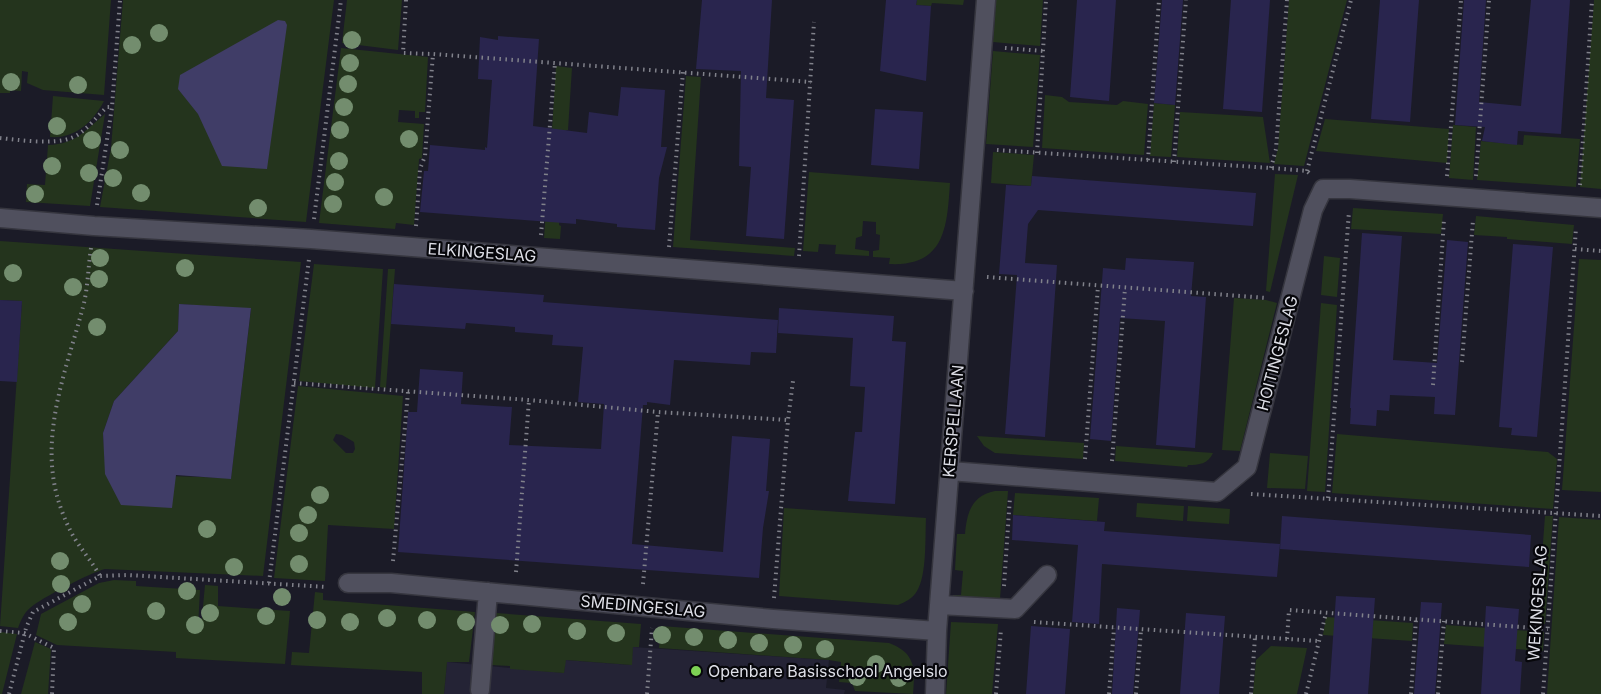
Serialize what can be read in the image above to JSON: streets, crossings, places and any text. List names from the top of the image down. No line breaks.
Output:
{"streets":{"street":["ELKINGESLAG","HOITINGESLAG","KERSPELLAAN","SMEDINGESLAG"],"path":["WEKINGESLAG"]},"crossings":[["ELKINGESLAG","KERSPELLAAN"],["KERSPELLAAN","SMEDINGESLAG"]],"places":["Openbare Basisschool Angelslo"]}
